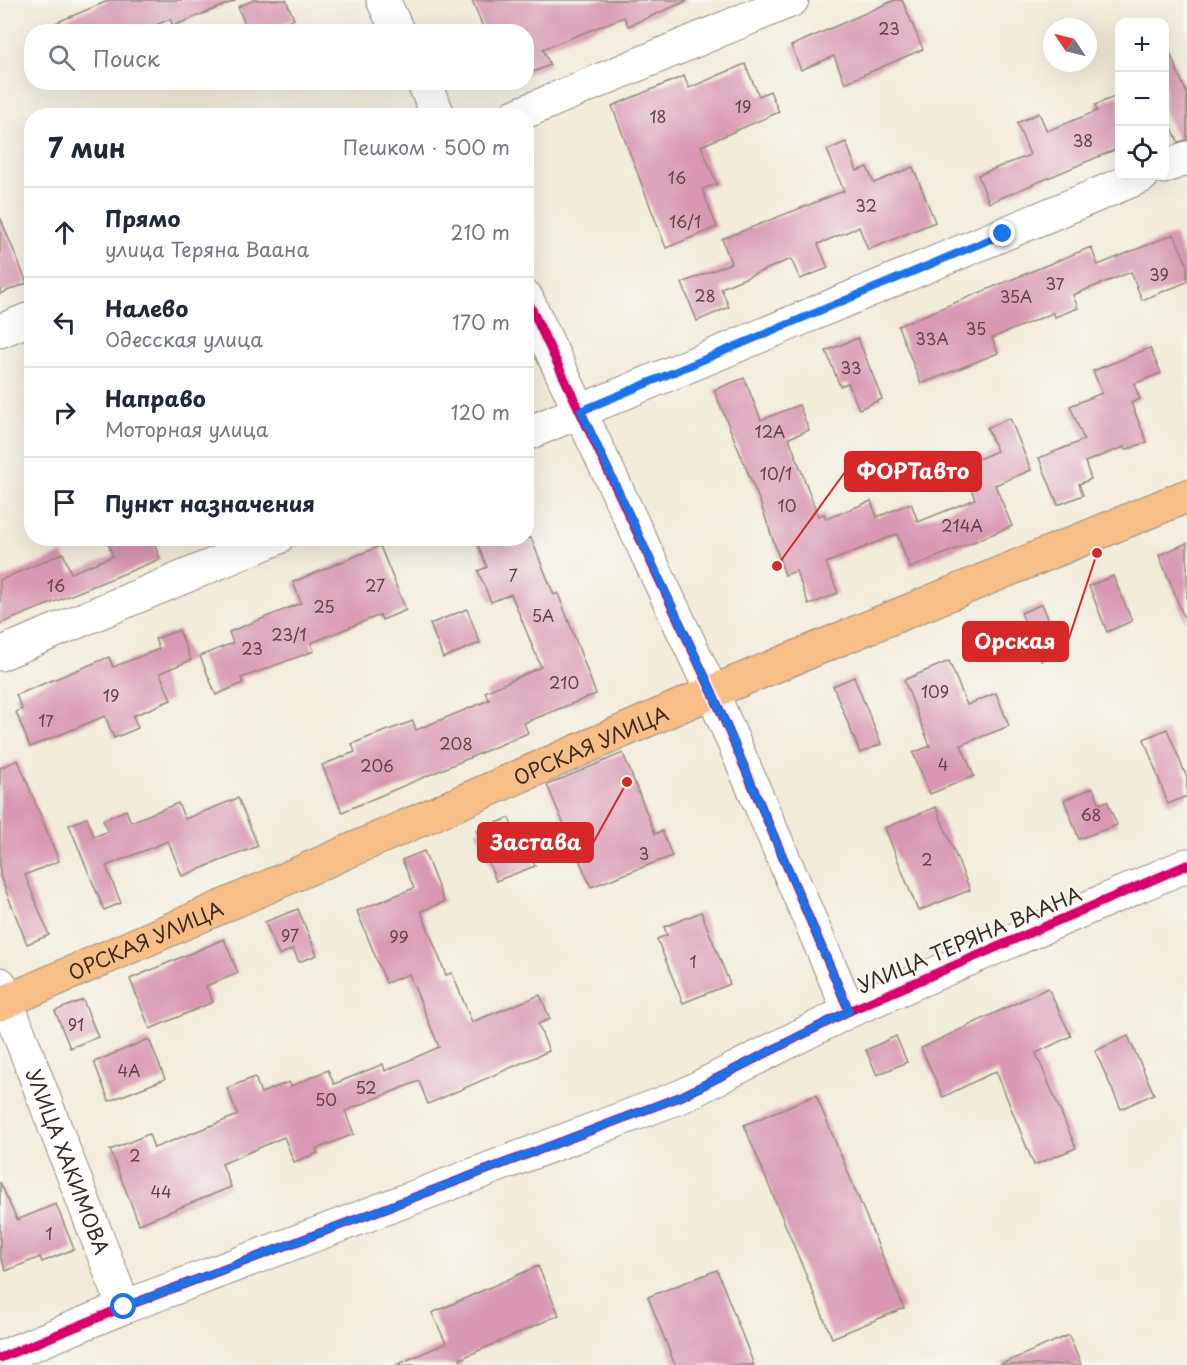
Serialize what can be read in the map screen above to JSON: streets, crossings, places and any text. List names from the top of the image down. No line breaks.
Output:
{"streets":{"main road":["ОРСКАЯ УЛИЦА"],"street":["УЛИЦА ТЕРЯНА ВААНА","УЛИЦА ХАКИМОВА"]},"crossings":[["ОРСКАЯ УЛИЦА","УЛИЦА ХАКИМОВА"],["УЛИЦА ТЕРЯНА ВААНА","УЛИЦА ХАКИМОВА"]],"places":["Орская","ФОРТавто","Застава"],"house_numbers":["23","19","18","38","16","32","16/1","39","37","28","35А","35","33А","33","12А","10/1","10","214А","7","16","27","25","5А","23/1","23","210","109","19","17","208","4","206","68","3","2","97","99","1","91","4А","52","50","2","44","1"],"north":"top left","page":{"map_buttons":["+","−"],"search":"Поиск","heading":["7 мин","Пешком · 500 m"],"list":[["Прямо","улица Теряна Ваана","210 m"],["Налево","Одесская улица","170 m"],["Направо","Моторная улица","120 m"],"Пункт назначения"]}}
